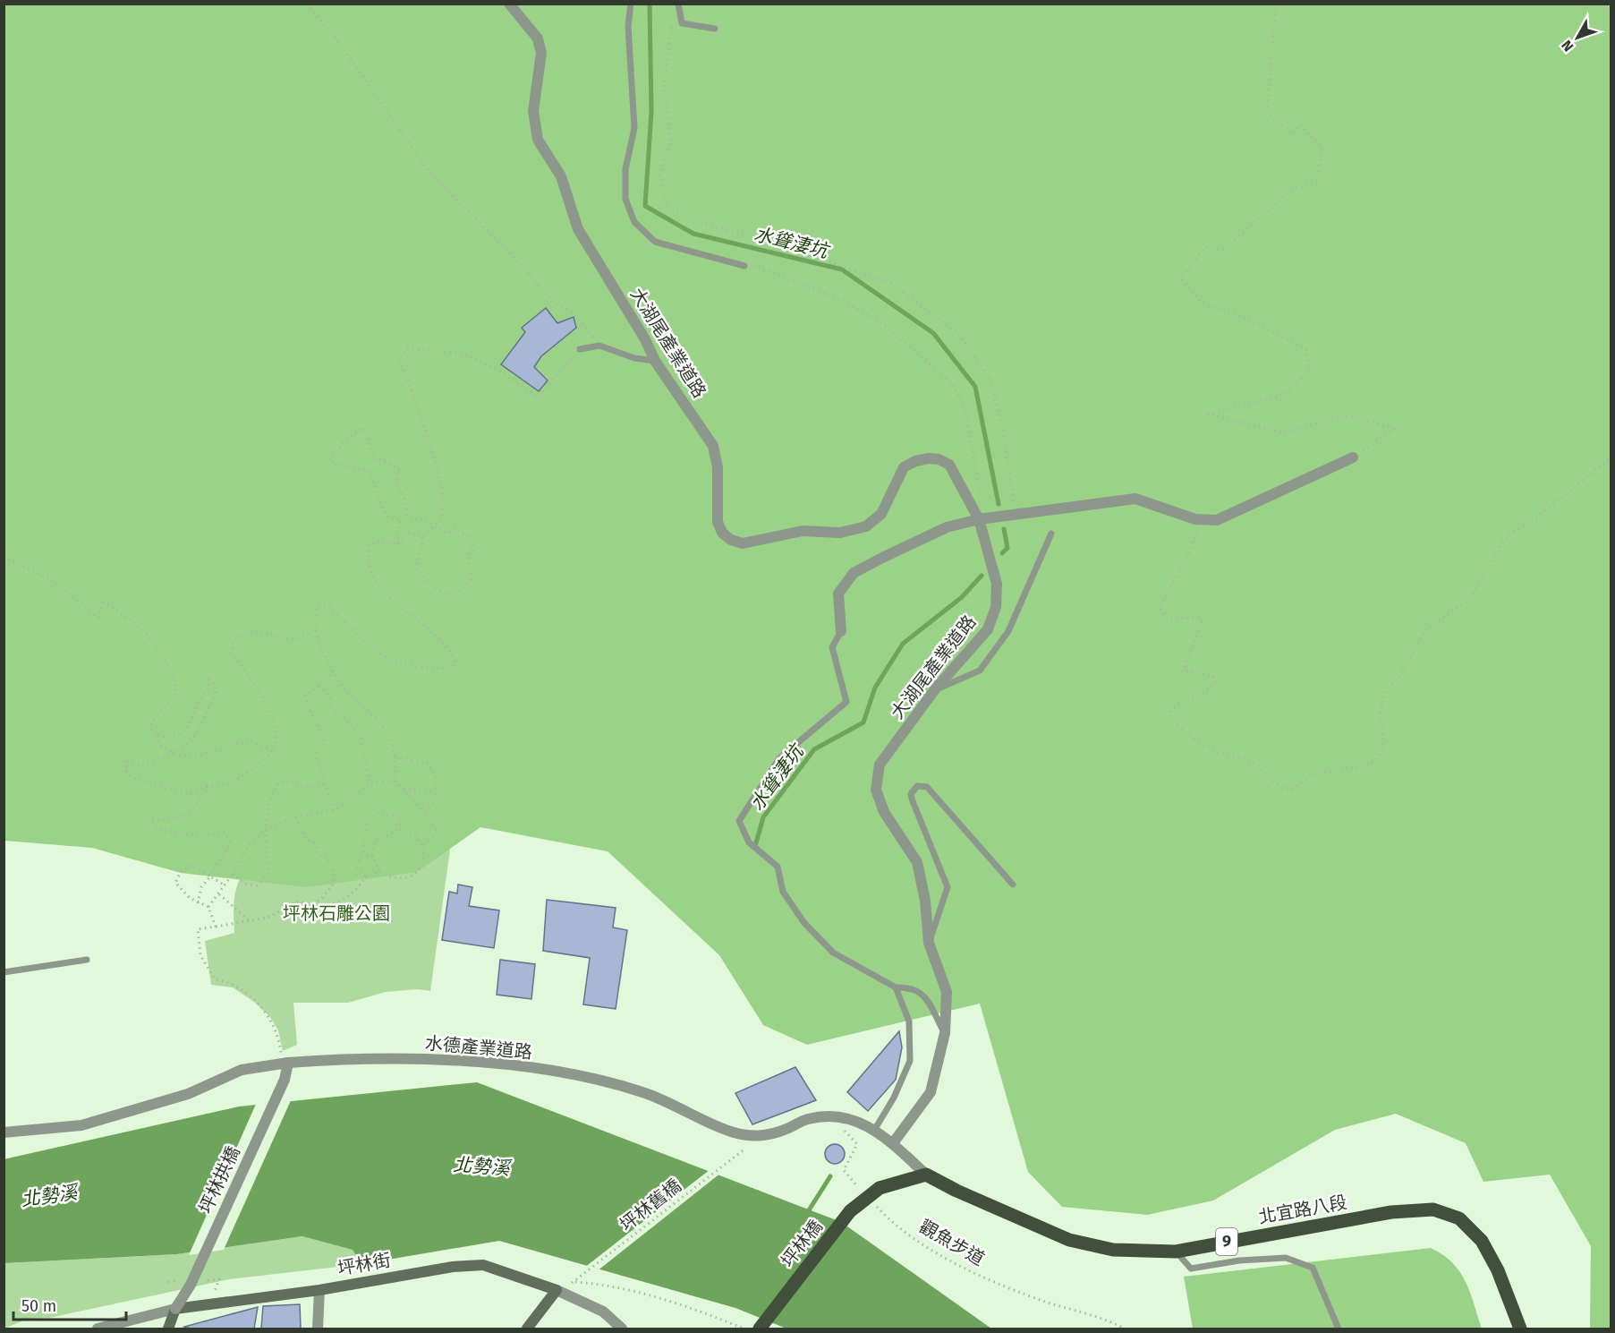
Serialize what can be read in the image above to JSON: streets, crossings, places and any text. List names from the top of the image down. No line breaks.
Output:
{"streets":{"main road":["北宜路八段","9","坪林橋","坪林街"],"street":["大湖尾產業道路","水德產業道路","坪林拱橋"],"path":["坪林舊橋","觀魚步道"]},"crossings":[["大湖尾產業道路","水德產業道路"],["水德產業道路","坪林拱橋"],["水德產業道路","北宜路八段"],["水德產業道路","坪林橋"],["坪林拱橋","坪林街"],["北宜路八段","坪林橋"]],"water":["水聳淒坑","北勢溪"],"parks":["坪林石雕公園"],"scale_bar":"50 m","north":"bottom left"}
